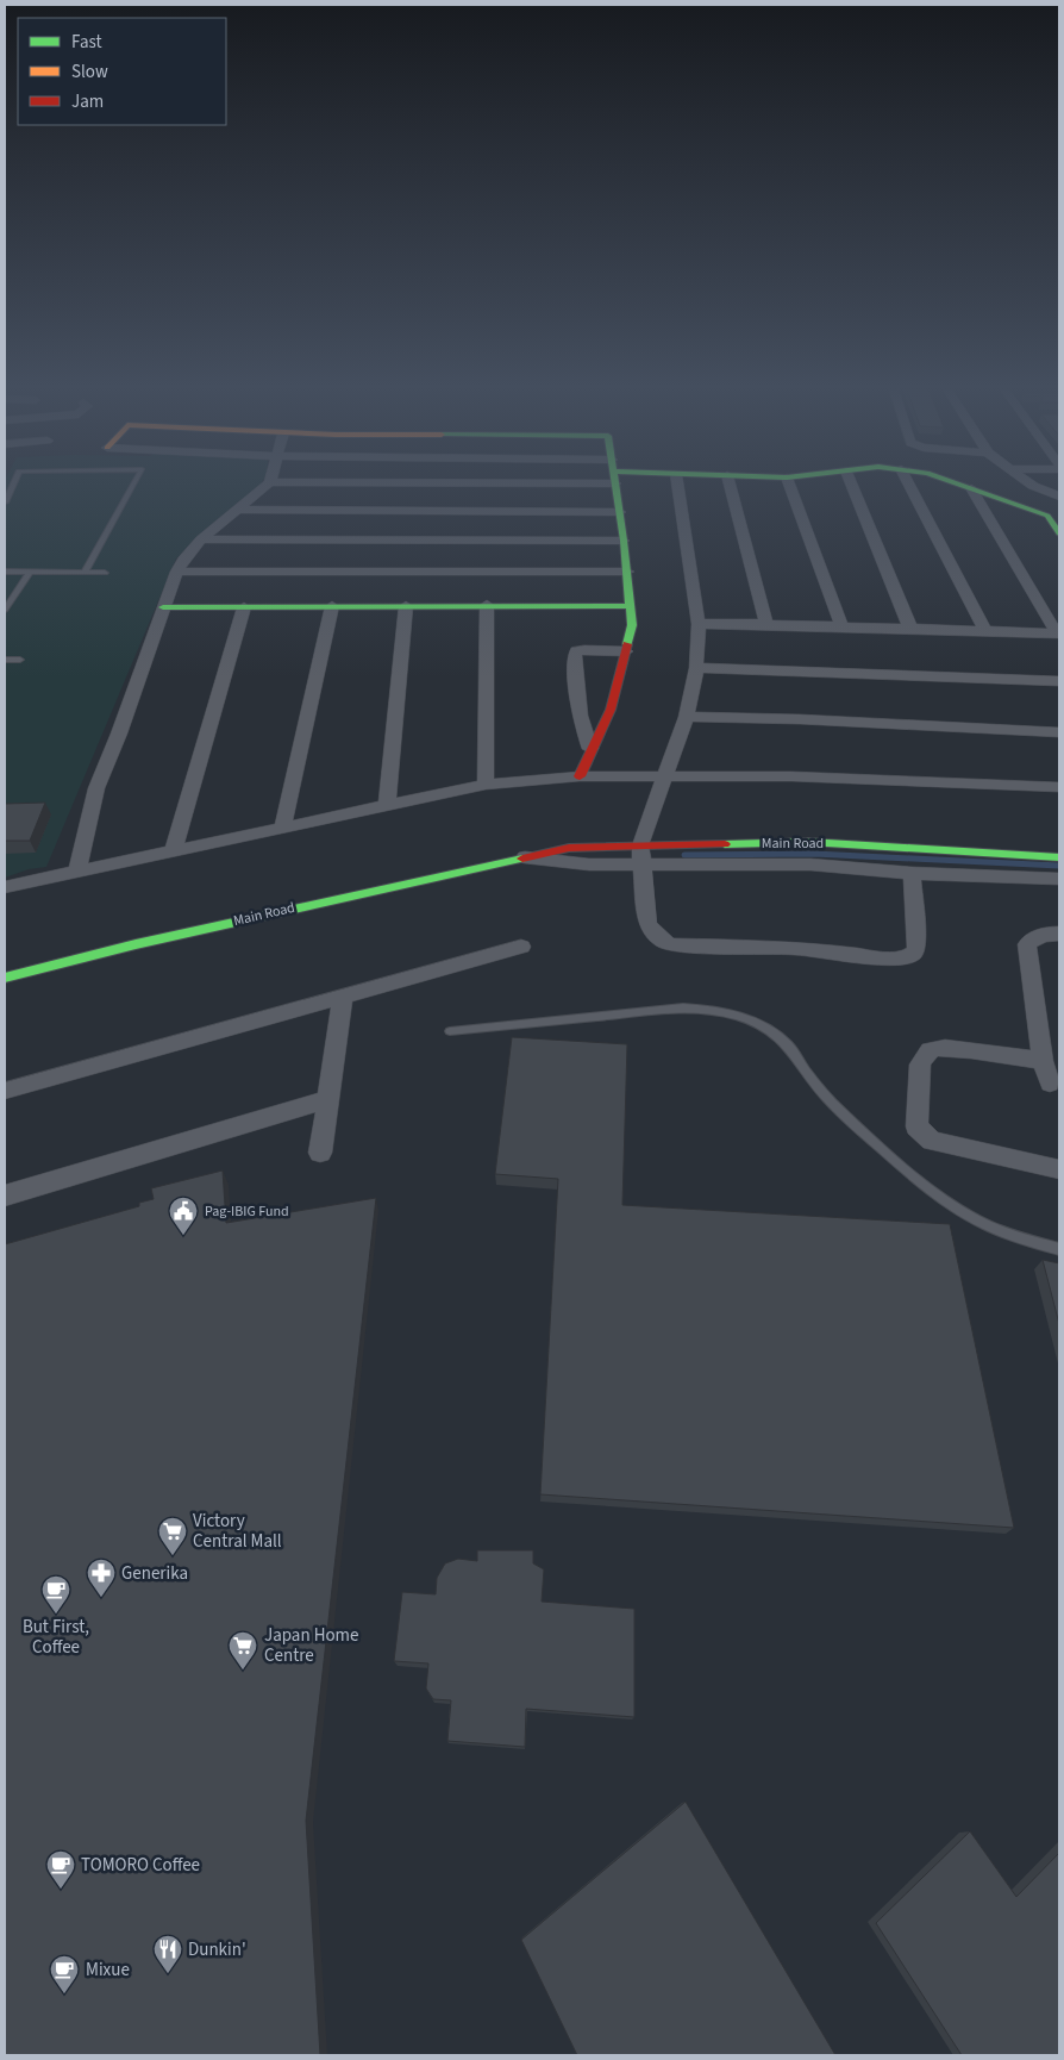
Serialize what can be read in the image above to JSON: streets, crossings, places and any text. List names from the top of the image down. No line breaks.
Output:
{"streets":{"street":["Main Road"]},"places":{"public building":["Pag-IBIG Fund"],"supermarket":["Victory Central Mall","Japan Home Centre"],"pharmacy":["Generika"],"cafe":["But First, Coffee","TOMORO Coffee","Mixue"],"restaurant":["Dunkin'"]},"legend":["Fast","Slow","Jam"]}
